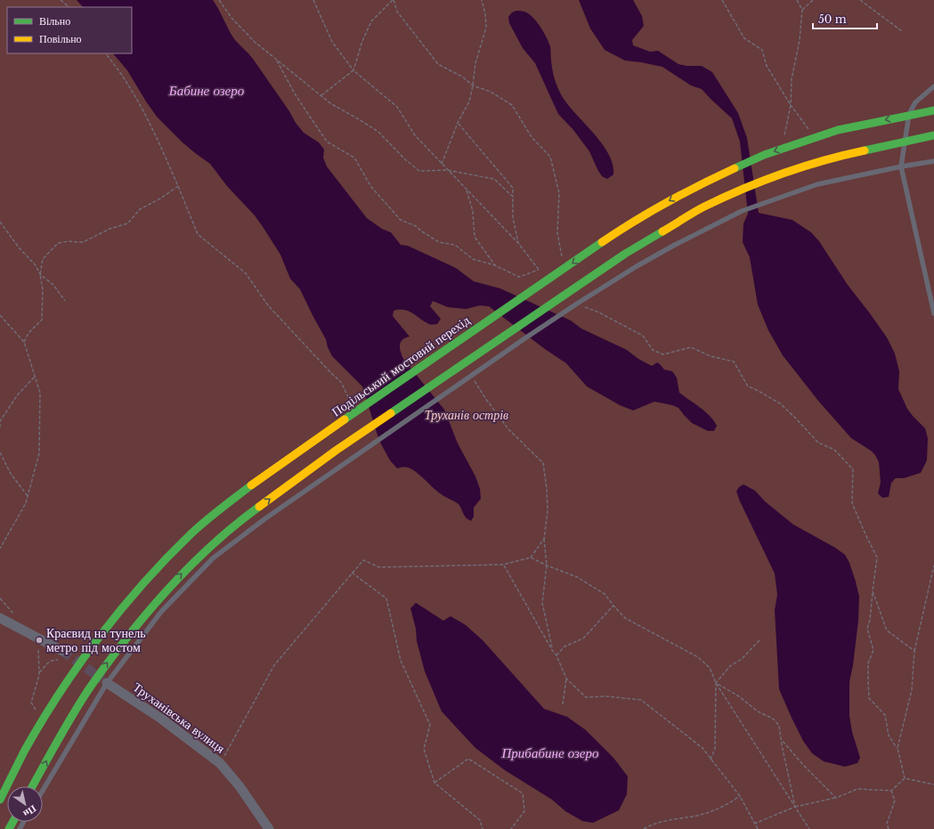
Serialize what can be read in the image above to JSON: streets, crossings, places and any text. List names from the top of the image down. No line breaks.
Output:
{"streets":{"main road":["Подільський мостовий перехід"],"street":["Труханівська вулиця"]},"water":["Бабине озеро","Прибабине озеро"],"parks":["Труханів острів"],"places":["Краєвид на тунель метро під мостом"],"legend":["Вільно","Повільно"],"scale_bar":"50 m","north":"bottom right"}
